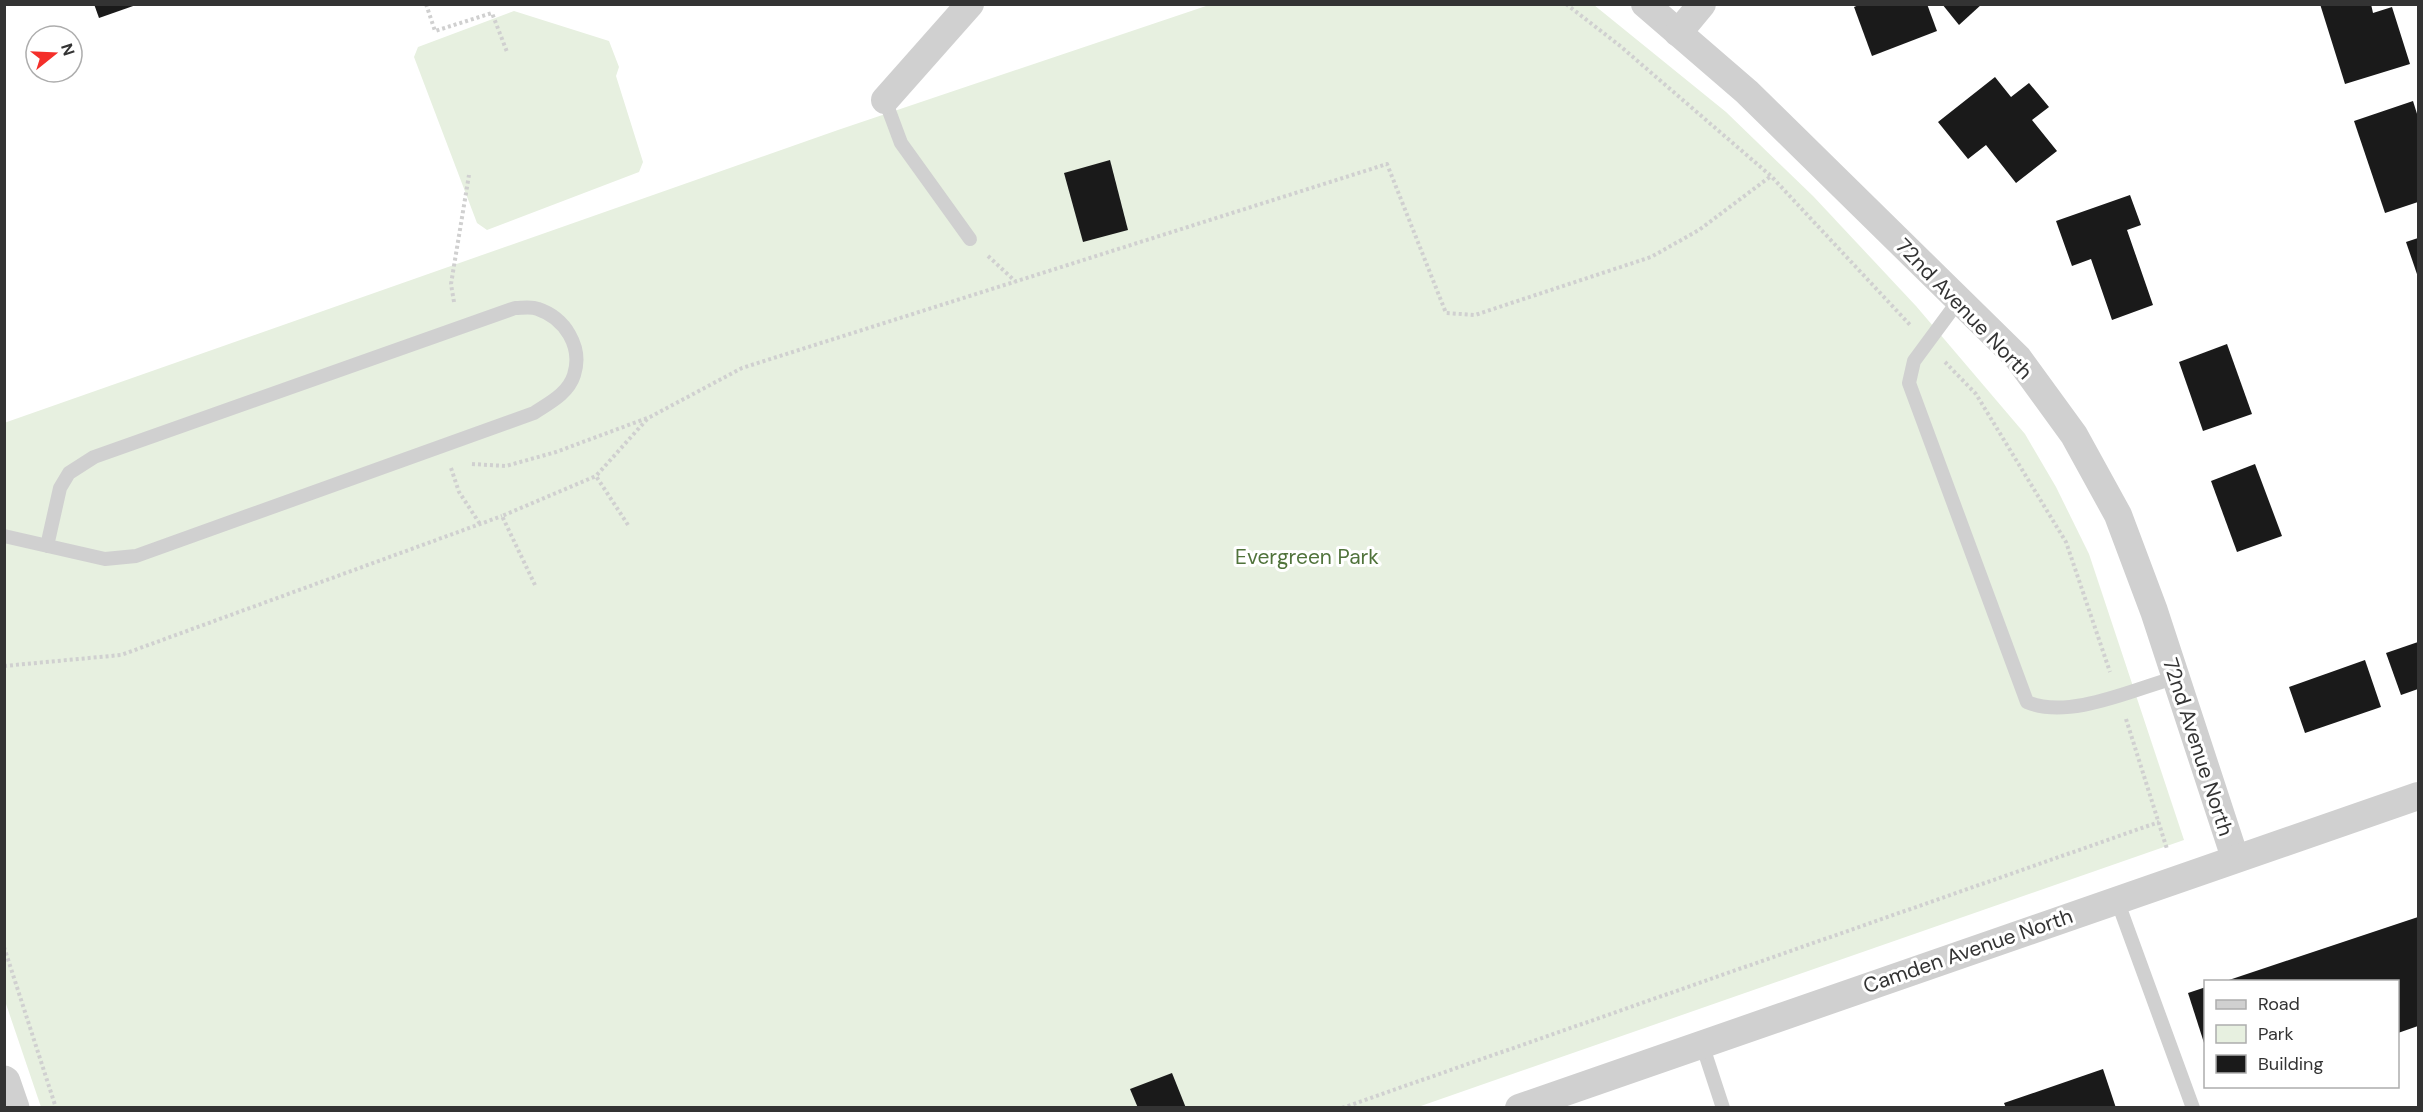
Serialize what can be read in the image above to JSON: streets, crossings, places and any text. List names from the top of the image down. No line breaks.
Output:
{"streets":{"street":["72nd Avenue North","Camden Avenue North"]},"crossings":[["72nd Avenue North","Camden Avenue North"]],"parks":["Evergreen Park"],"legend":["Road","Park","Building"],"north":"right"}
